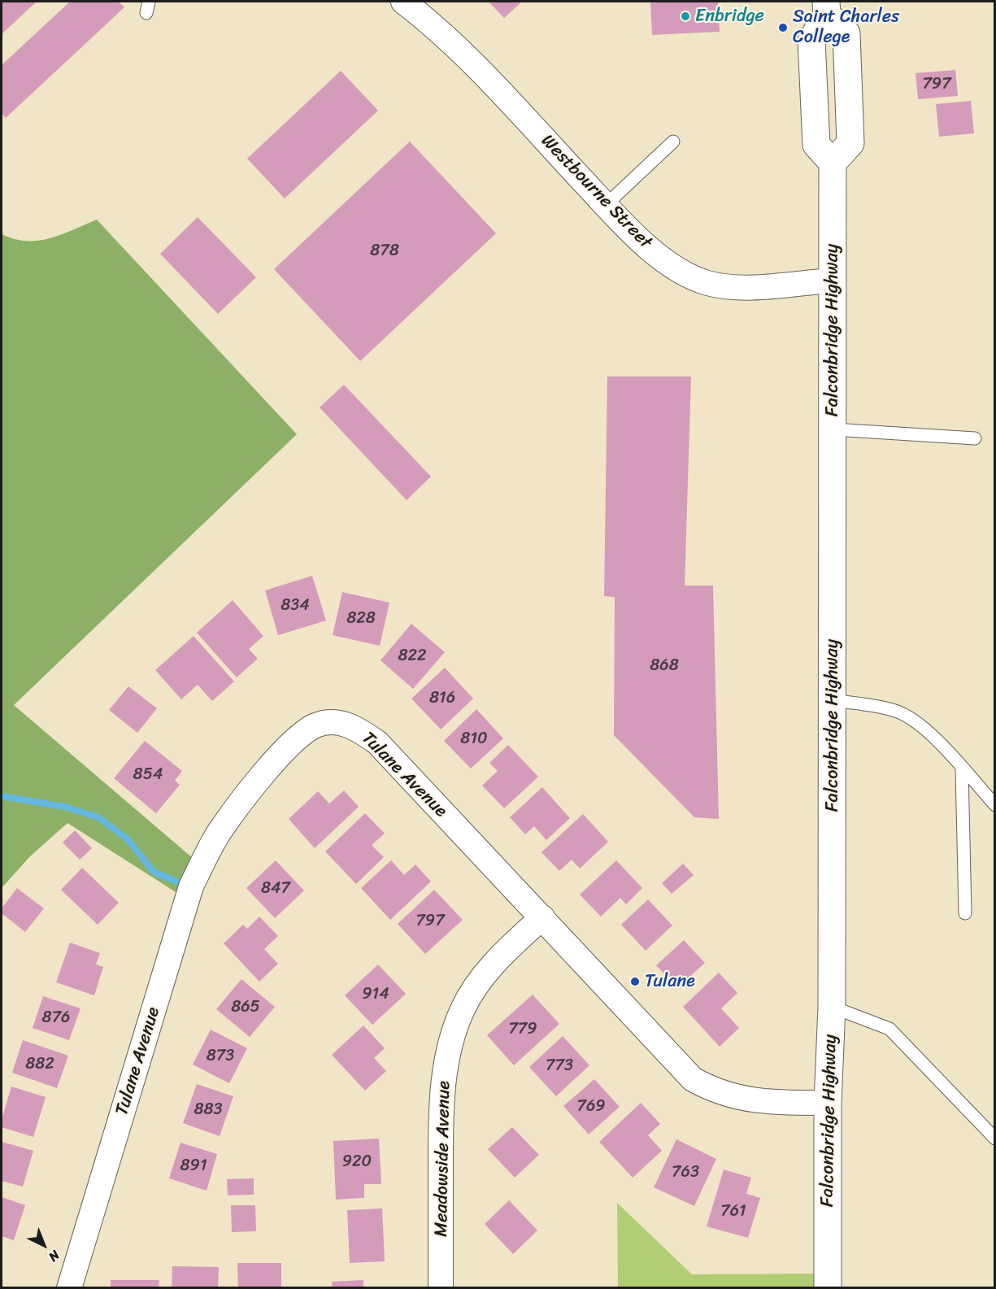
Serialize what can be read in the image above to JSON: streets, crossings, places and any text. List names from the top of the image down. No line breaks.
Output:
{"streets":{"main road":["Falconbridge Highway"],"street":["Westbourne Street","Tulane Avenue","Meadowside Avenue"]},"crossings":[["Westbourne Street","Falconbridge Highway"],["Falconbridge Highway","Tulane Avenue"],["Tulane Avenue","Meadowside Avenue"]],"places":["Enbridge","Saint Charles College","Tulane"],"house_numbers":["797","878","834","828","822","868","816","810","854","847","797","914","865","876","779","873","882","773","769","883","920","891","763","761"],"north":"bottom right"}
